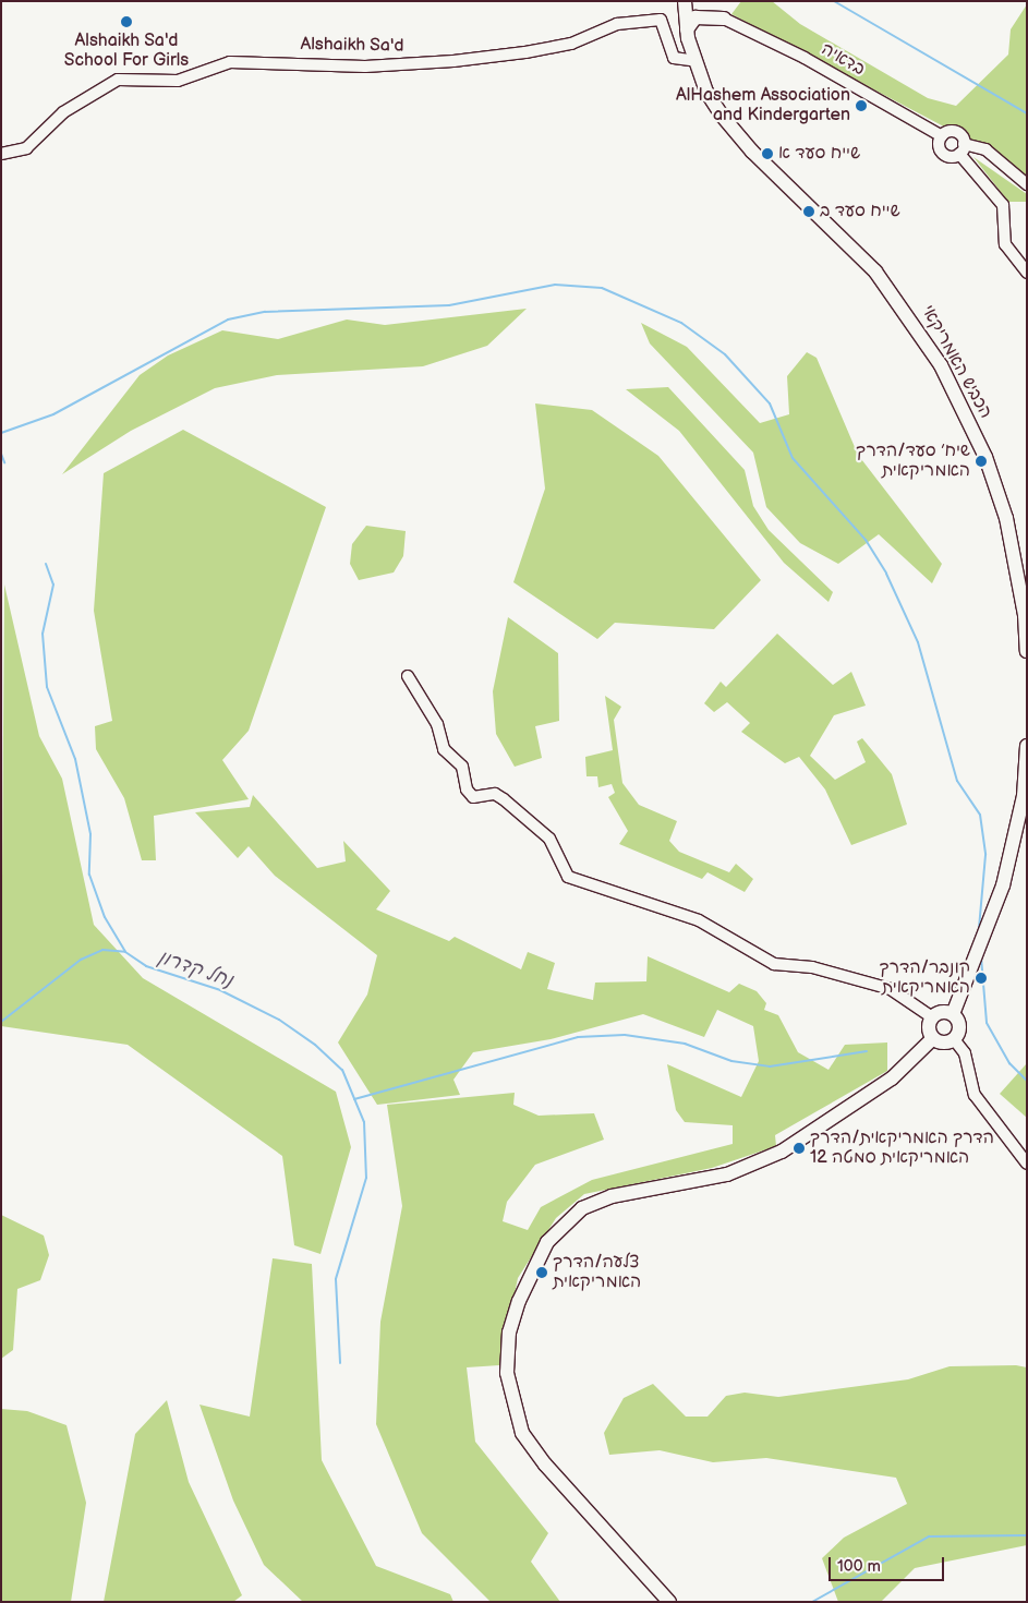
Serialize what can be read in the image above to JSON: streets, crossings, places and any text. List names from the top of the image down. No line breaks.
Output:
{"streets":{"main road":["הכביש האמריקאי"],"street":["Alshaikh Sa'd","בדאיה"]},"crossings":[["Alshaikh Sa'd","הכביש האמריקאי"]],"water":["נחל קדרון"],"places":["Alshaikh Sa'd School For Girls","AlHashem Association and Kindergarten","שייח סעד א","שייח סעד ב","שיח׳ סעד/הדרך האמריקאית","קונבר/הדרך האמריקאית","הדרך האמריקאית/הדרך האמריקאית סמטה 12","צלעה/הדרך האמריקאית"],"scale_bar":"100 m"}
